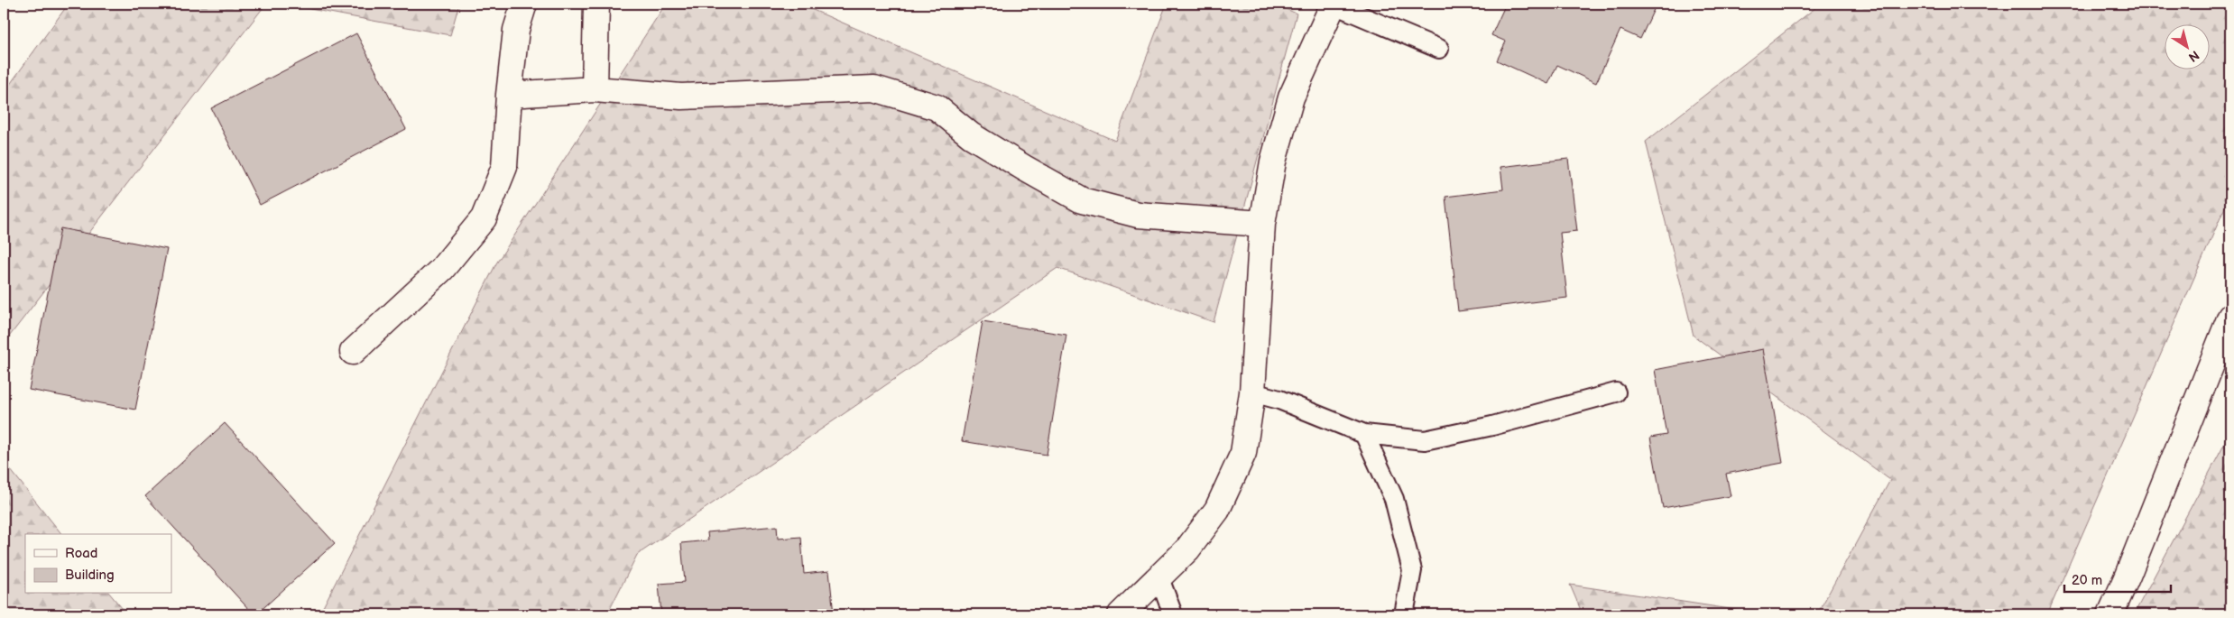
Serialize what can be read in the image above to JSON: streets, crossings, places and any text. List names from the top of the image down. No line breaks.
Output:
{"legend":["Road","Building"],"scale_bar":"20 m","north":"bottom right"}
